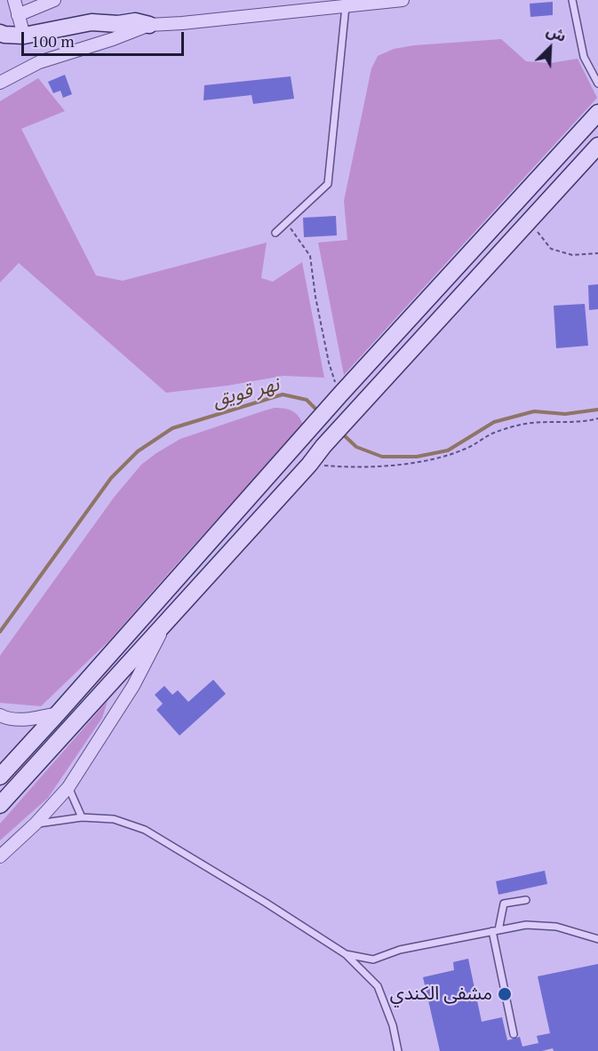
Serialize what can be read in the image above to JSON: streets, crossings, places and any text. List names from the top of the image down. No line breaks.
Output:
{"water":["نهر قويق"],"places":["مشفى الكندي"],"scale_bar":"100 m","north":"top right"}
